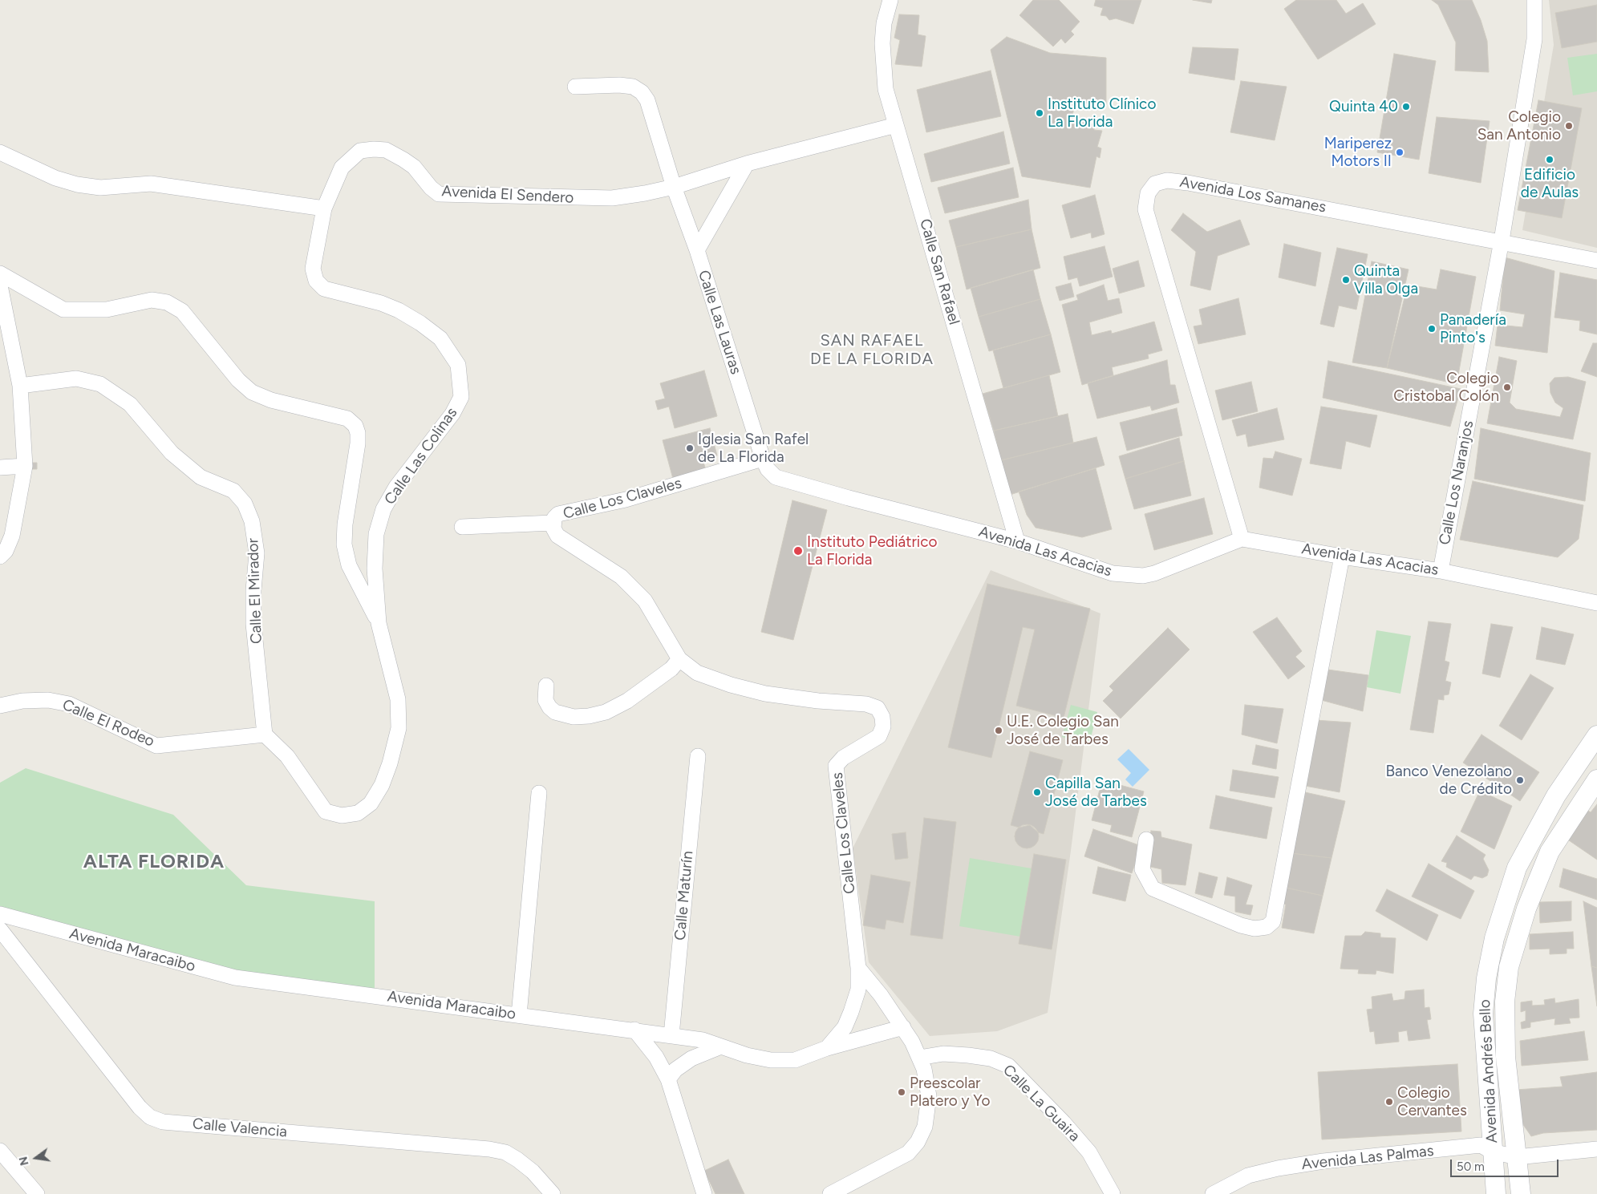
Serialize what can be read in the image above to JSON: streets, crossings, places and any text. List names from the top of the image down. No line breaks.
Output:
{"streets":{"street":["Avenida El Sendero","Avenida Los Samanes","Calle San Rafael","Calle Las Lauras","Calle Las Colinas","Calle Los Naranjos","Calle Los Claveles","Avenida Las Acacias","Calle El Mirador","Calle El Rodeo","Calle Maturín","Avenida Maracaibo","Avenida Andrés Bello","Calle La Guaira","Calle Valencia","Avenida Las Palmas"]},"crossings":[["Avenida El Sendero","Calle San Rafael"],["Avenida El Sendero","Calle Las Lauras"],["Avenida El Sendero","Calle Las Colinas"],["Avenida Los Samanes","Calle Los Naranjos"],["Avenida Los Samanes","Avenida Las Acacias"],["Calle San Rafael","Avenida Las Acacias"],["Calle Las Lauras","Calle Los Claveles"],["Calle Las Lauras","Avenida Las Acacias"],["Calle Las Colinas","Calle El Mirador"],["Calle Las Colinas","Calle El Rodeo"],["Calle Los Naranjos","Avenida Las Acacias"],["Calle Los Claveles","Avenida Las Acacias"],["Calle El Mirador","Calle El Rodeo"],["Calle Maturín","Avenida Maracaibo"],["Avenida Andrés Bello","Avenida Las Palmas"]],"districts":["SAN RAFAEL DE LA FLORIDA","ALTA FLORIDA"],"places":["Quinta 40","Instituto Clínico La Florida","Colegio San Antonio","Mariperez Motors II","Edificio de Aulas","Quinta Villa Olga","Panadería Pinto's","Colegio Cristobal Colón","Iglesia San Rafel de La Florida","Instituto Pediátrico La Florida","U.E. Colegio San José de Tarbes","Banco Venezolano de Crédito","Capilla San José de Tarbes","Preescolar Platero y Yo","Colegio Cervantes"],"scale_bar":"50 m","north":"left"}
